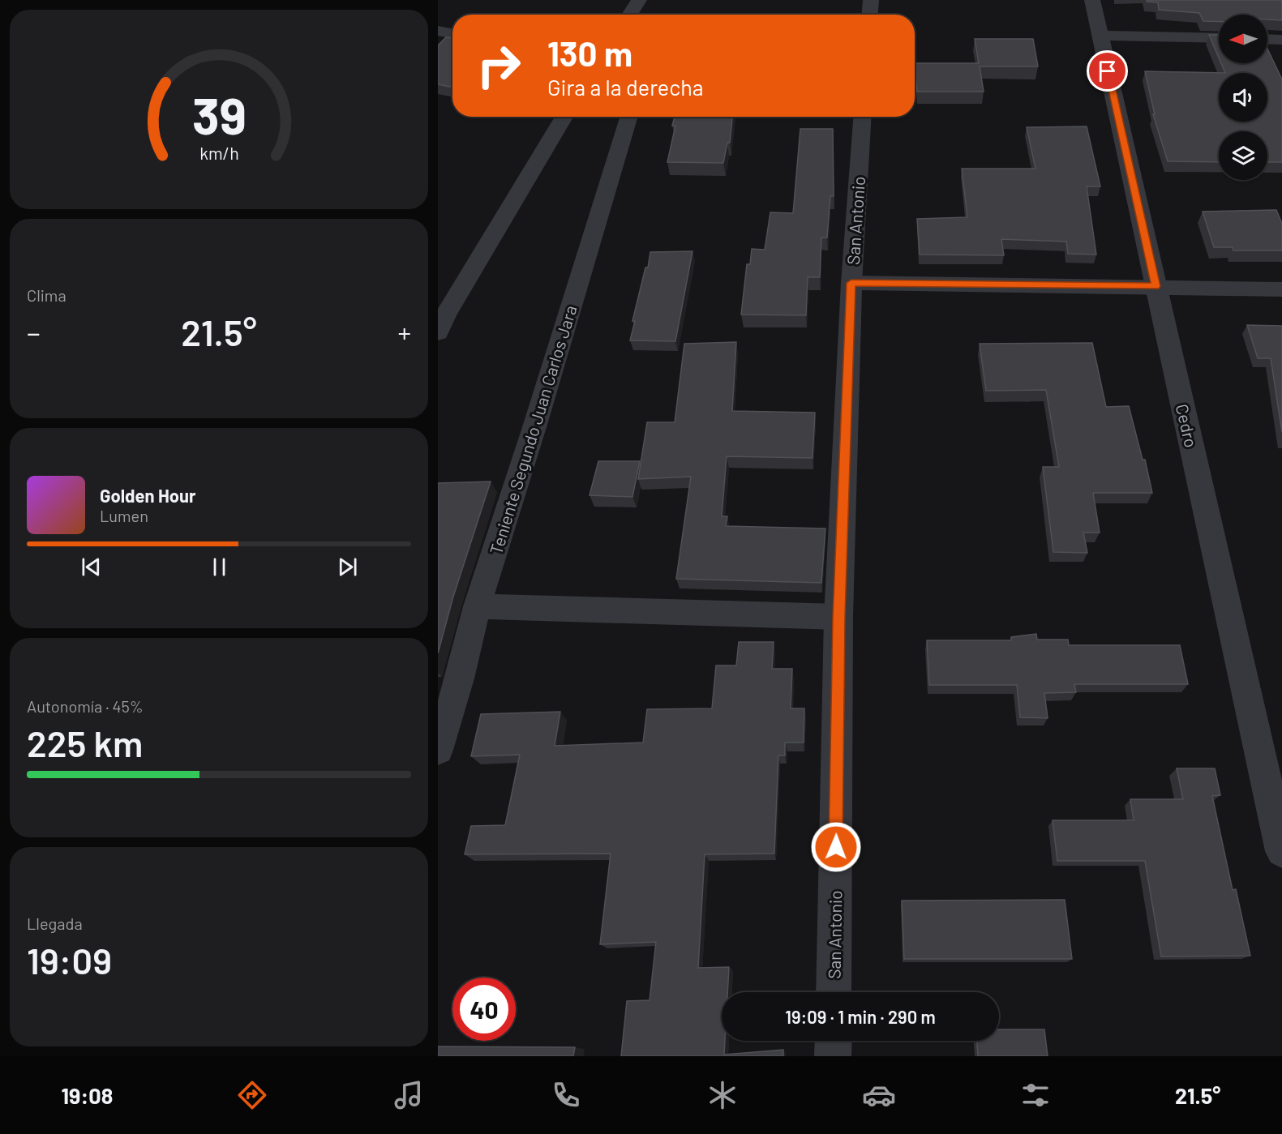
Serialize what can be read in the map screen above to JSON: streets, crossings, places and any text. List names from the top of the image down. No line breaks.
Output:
{"streets":{"street":["San Antonio","Cedro","Teniente Segundo Juan Carlos Jara"]},"north":"left","page":{"turn":["130 m","Gira a la derecha"],"tile":["Clima",["Autonomía · 45%","225 km"],["Llegada","19:09"]],"heat":["−","21.5°","+"],"song":["Golden Hour","Lumen"],"limit":"40","trip":"19:09 · 1 min · 290 m","tabs":["19:08","21.5°"],"gauge":["39","km/h"]}}
